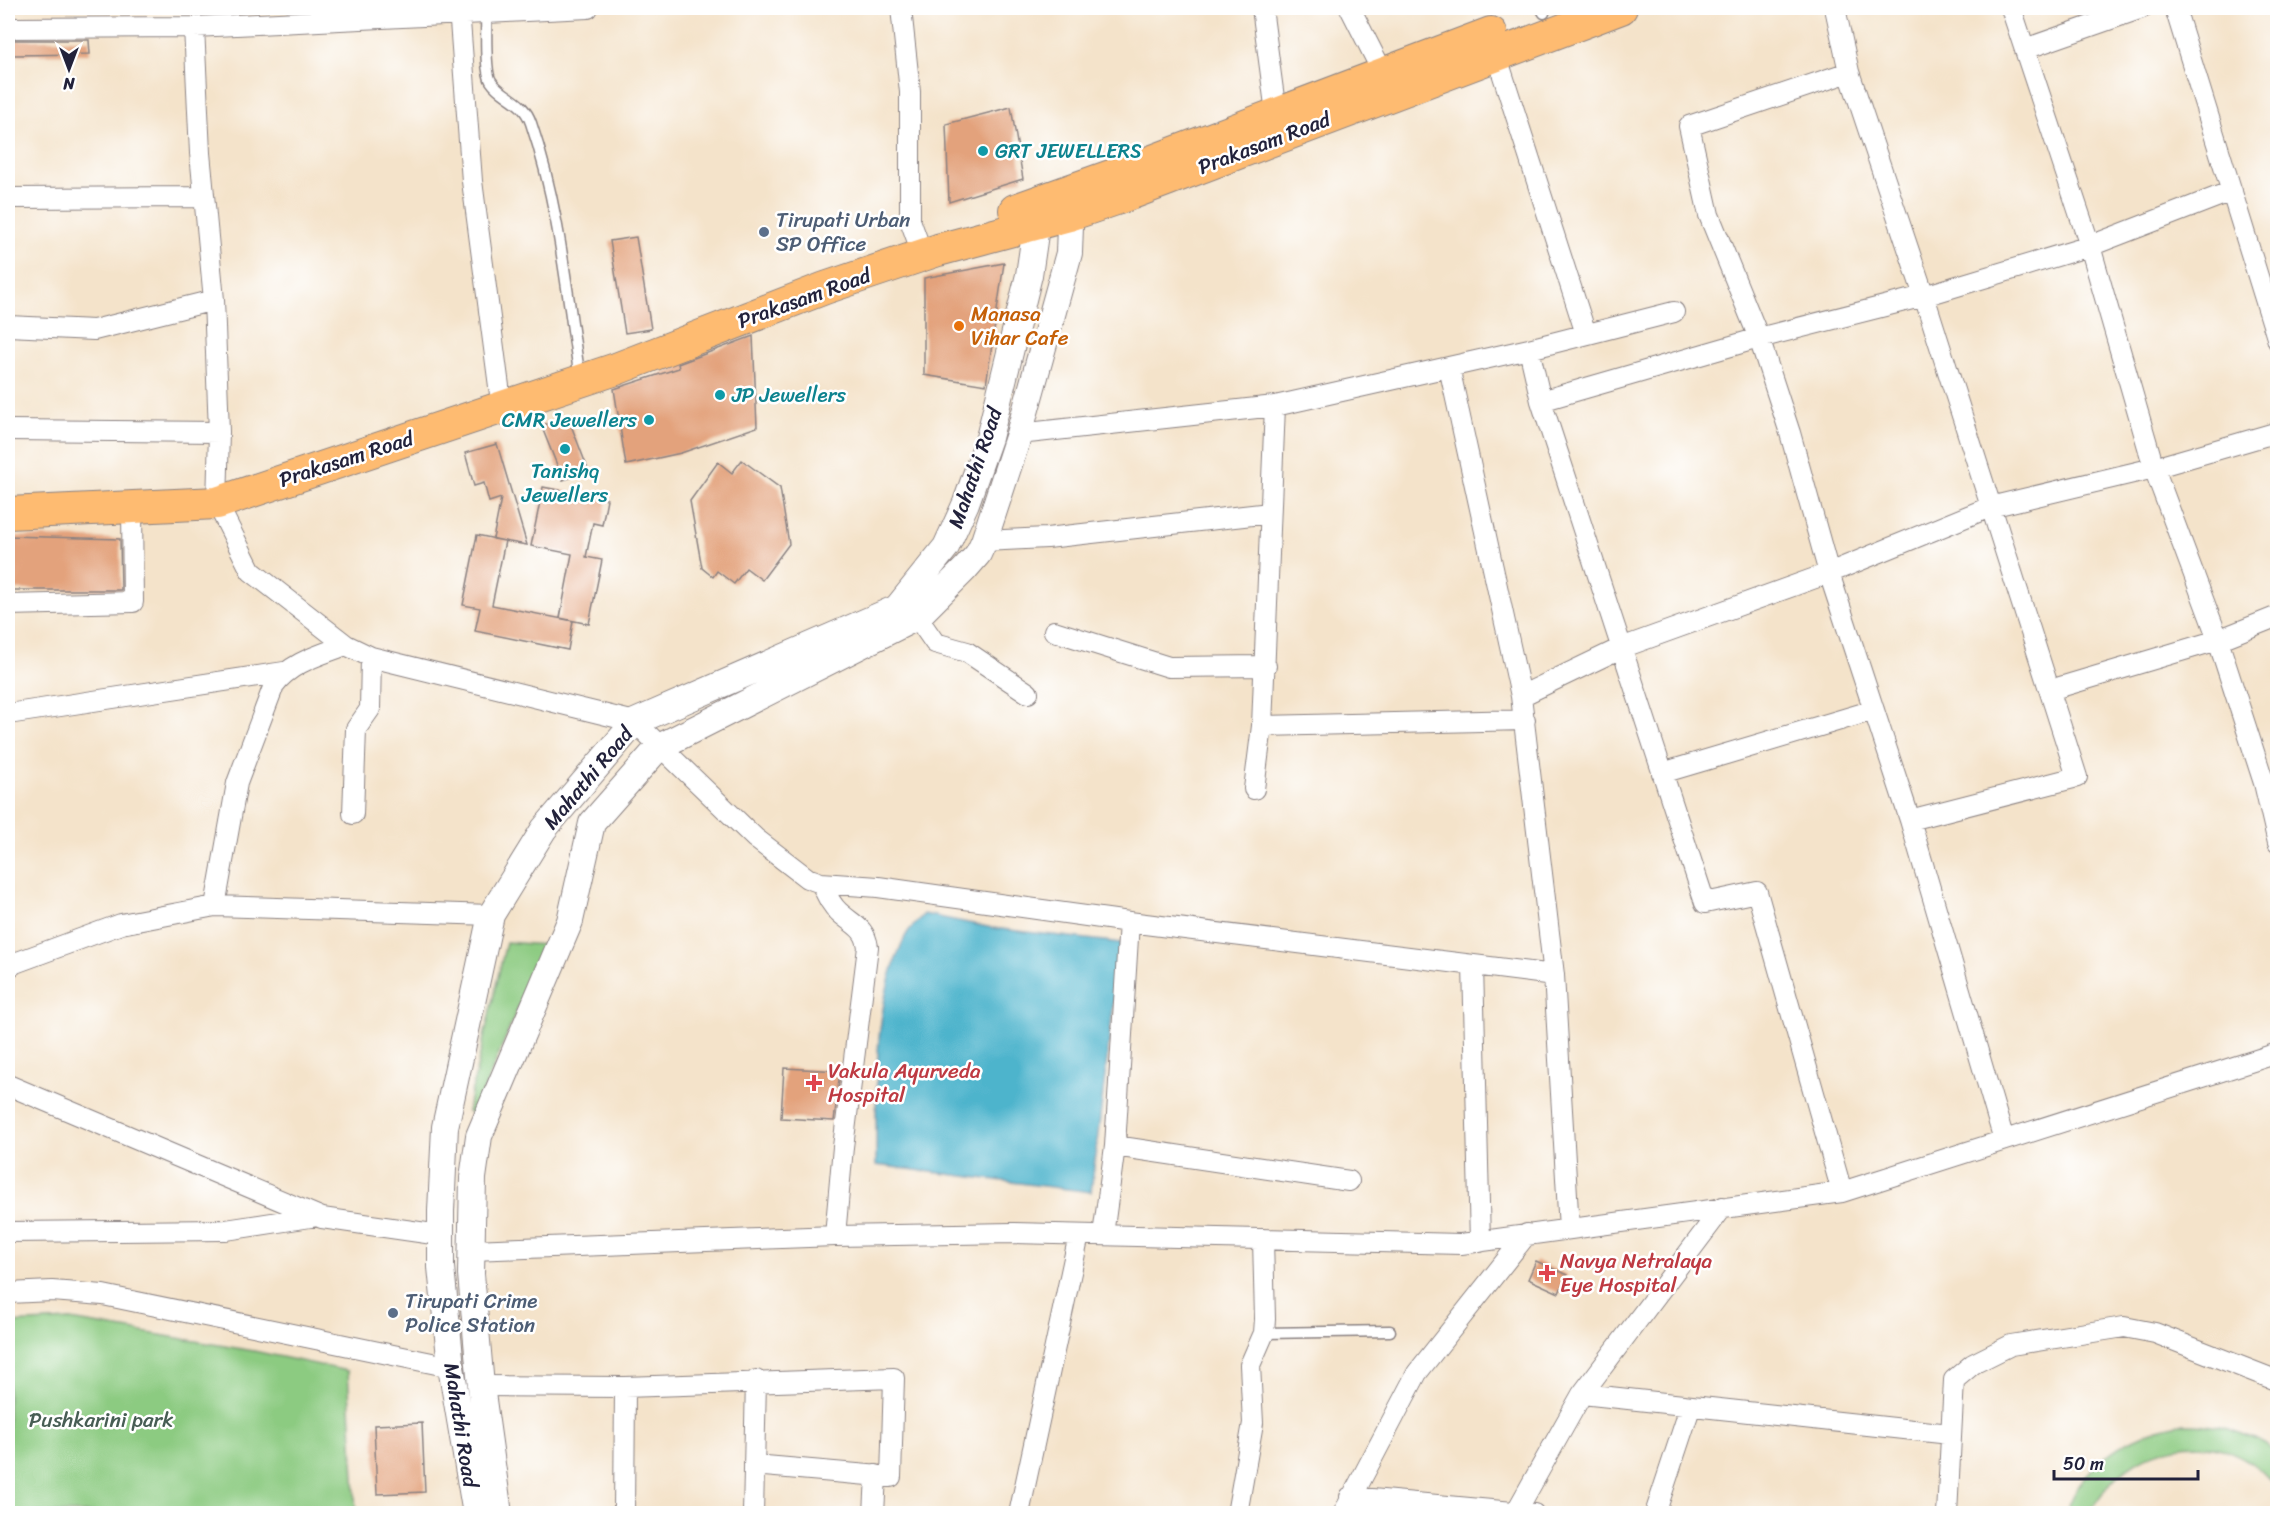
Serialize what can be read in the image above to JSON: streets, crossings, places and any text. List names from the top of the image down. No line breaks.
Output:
{"streets":{"main road":["Prakasam Road"],"street":["Mahathi Road"]},"crossings":[["Prakasam Road","Mahathi Road"]],"parks":["Pushkarini park"],"places":{"other":["GRT JEWELLERS","Tirupati Urban SP Office","Manasa Vihar Cafe","JP Jewellers","CMR Jewellers","Tanishq Jewellers","Tirupati Crime Police Station"],"health":["Vakula Ayurveda Hospital","Navya Netralaya Eye Hospital"]},"scale_bar":"50 m","north":"bottom"}
